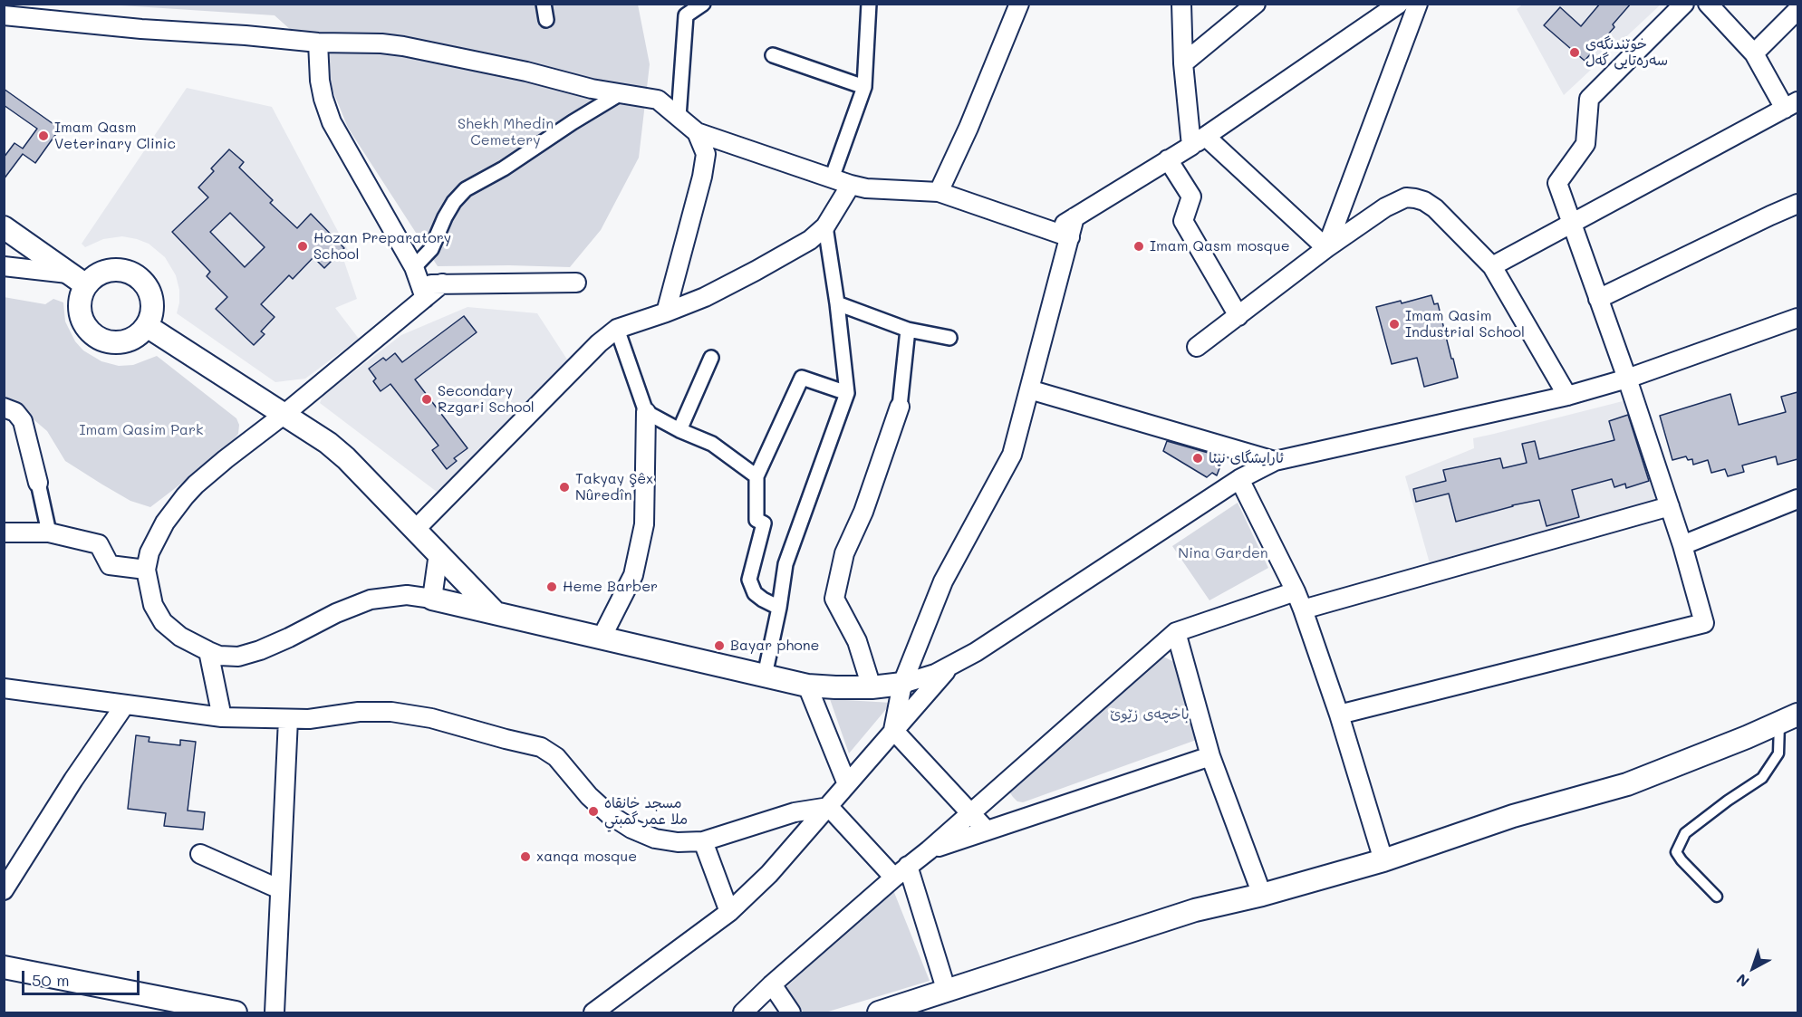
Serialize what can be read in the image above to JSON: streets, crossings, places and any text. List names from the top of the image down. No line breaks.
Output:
{"parks":["Shekh Mhedin Cemetery","Imam Qasim Park","Nina Garden","باخچەی زێوێ"],"places":["خوێندنگەی سەرەتایی گەل","Imam Qasm Veterinary Clinic","Hozan Preparatory School","Imam Qasm mosque","Imam Qasim Industrial School","Secondary Rzgari School","ئارایشگای نینا","Takyay Şêx Nûredîn","Heme Barber","Bayar phone","مسجد خانقاه ملا عمر گمبتي","xanqa mosque"],"scale_bar":"50 m","north":"bottom left"}
